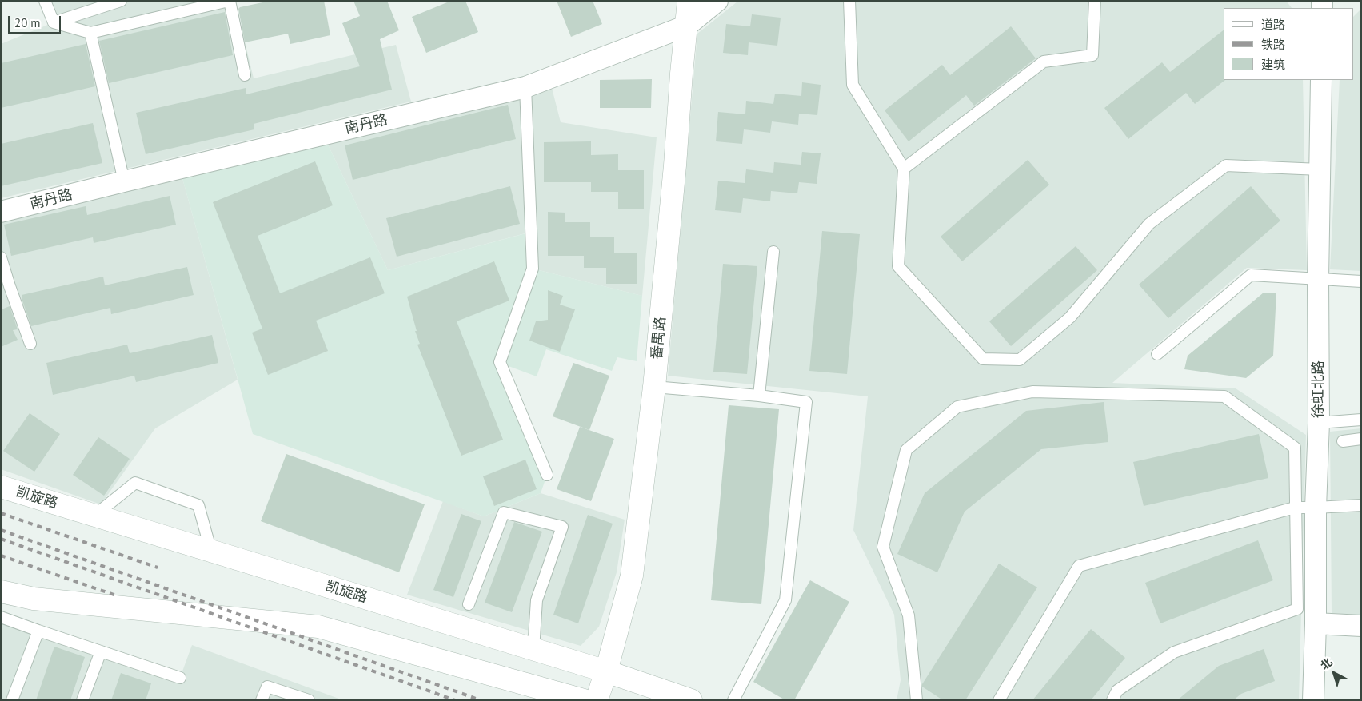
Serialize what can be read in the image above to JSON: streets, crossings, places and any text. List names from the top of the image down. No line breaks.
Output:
{"streets":{"street":["南丹路","番禺路","徐虹北路","凯旋路"]},"crossings":[["南丹路","番禺路"],["番禺路","凯旋路"]],"legend":["道路","铁路","建筑"],"scale_bar":"20 m","north":"top left"}
